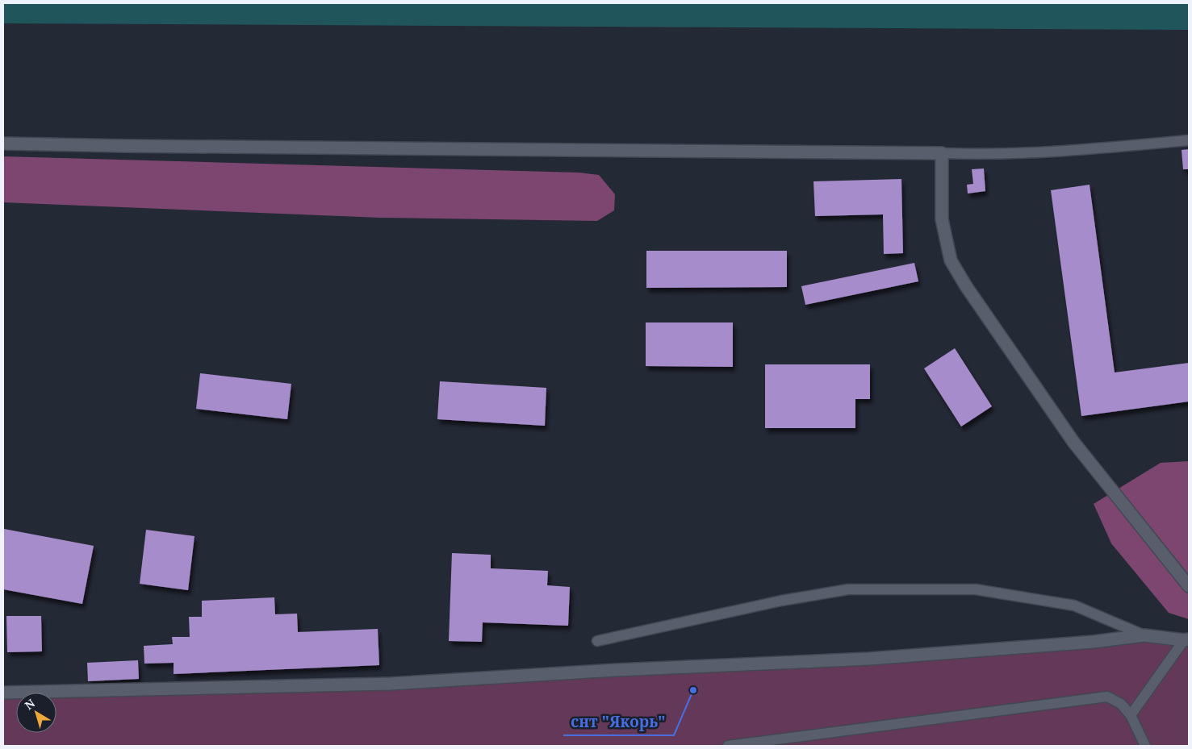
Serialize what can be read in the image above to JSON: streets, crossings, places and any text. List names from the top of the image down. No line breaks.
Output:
{"places":["снт \"Якорь\""],"north":"top left"}
